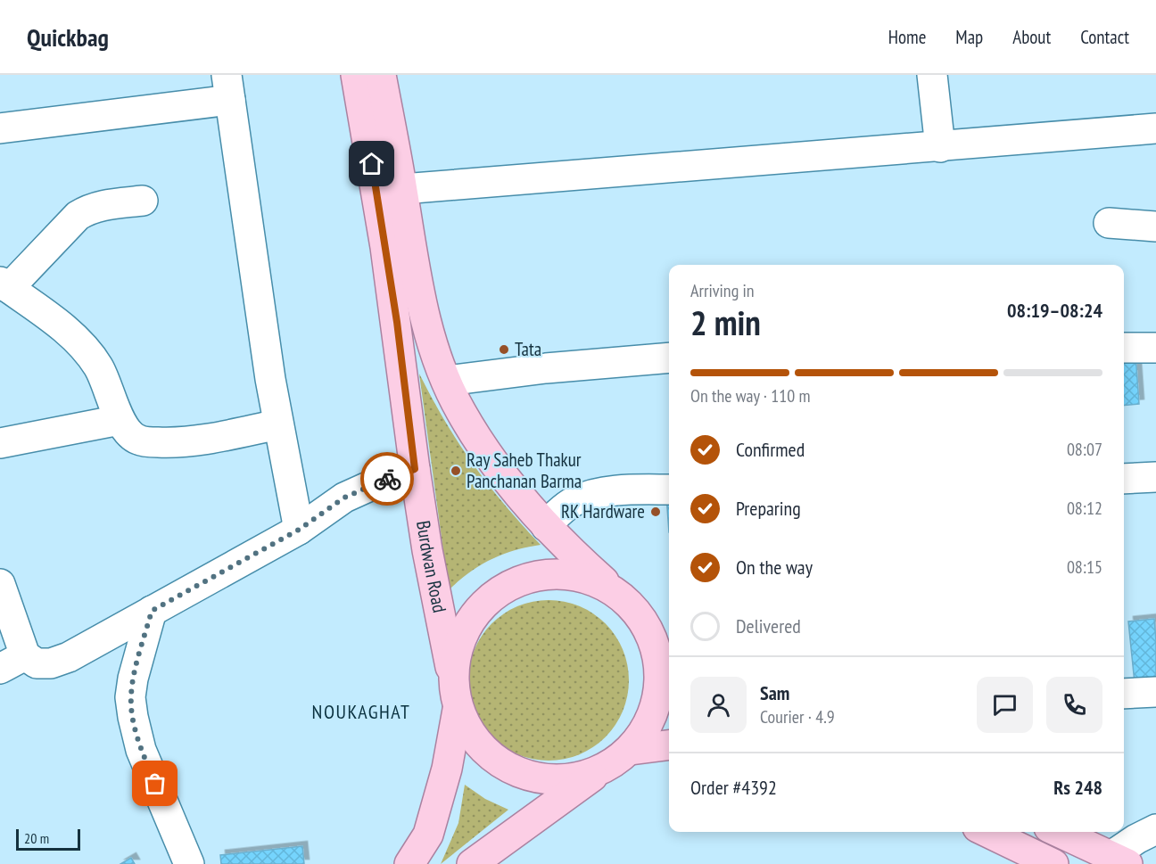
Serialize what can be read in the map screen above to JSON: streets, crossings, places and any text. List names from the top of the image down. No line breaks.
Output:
{"streets":{"main road":["Burdwan Road"]},"districts":["NOUKAGHAT"],"places":["Tata","Ray Saheb Thakur Panchanan Barma","RK Hardware"],"scale_bar":"20 m","page":{"header":"Quickbag","nav":["Home","Map","About","Contact"],"heading":["2 min","Arriving in","08:19–08:24"],"panel":["Sam","Courier · 4.9","Order #4392","Rs 248"],"bar":"On the way · 110 m","list":[["Confirmed","08:07"],["Preparing","08:12"],["On the way","08:15"],"Delivered"],"scale":"20 m"}}
